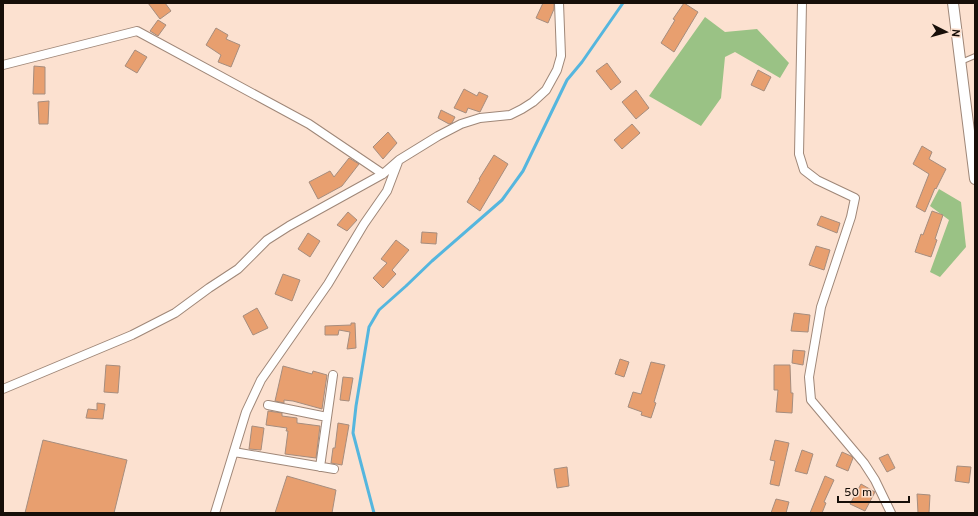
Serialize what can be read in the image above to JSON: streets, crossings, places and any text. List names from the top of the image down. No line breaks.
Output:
{"scale_bar":"50 m","north":"right"}
